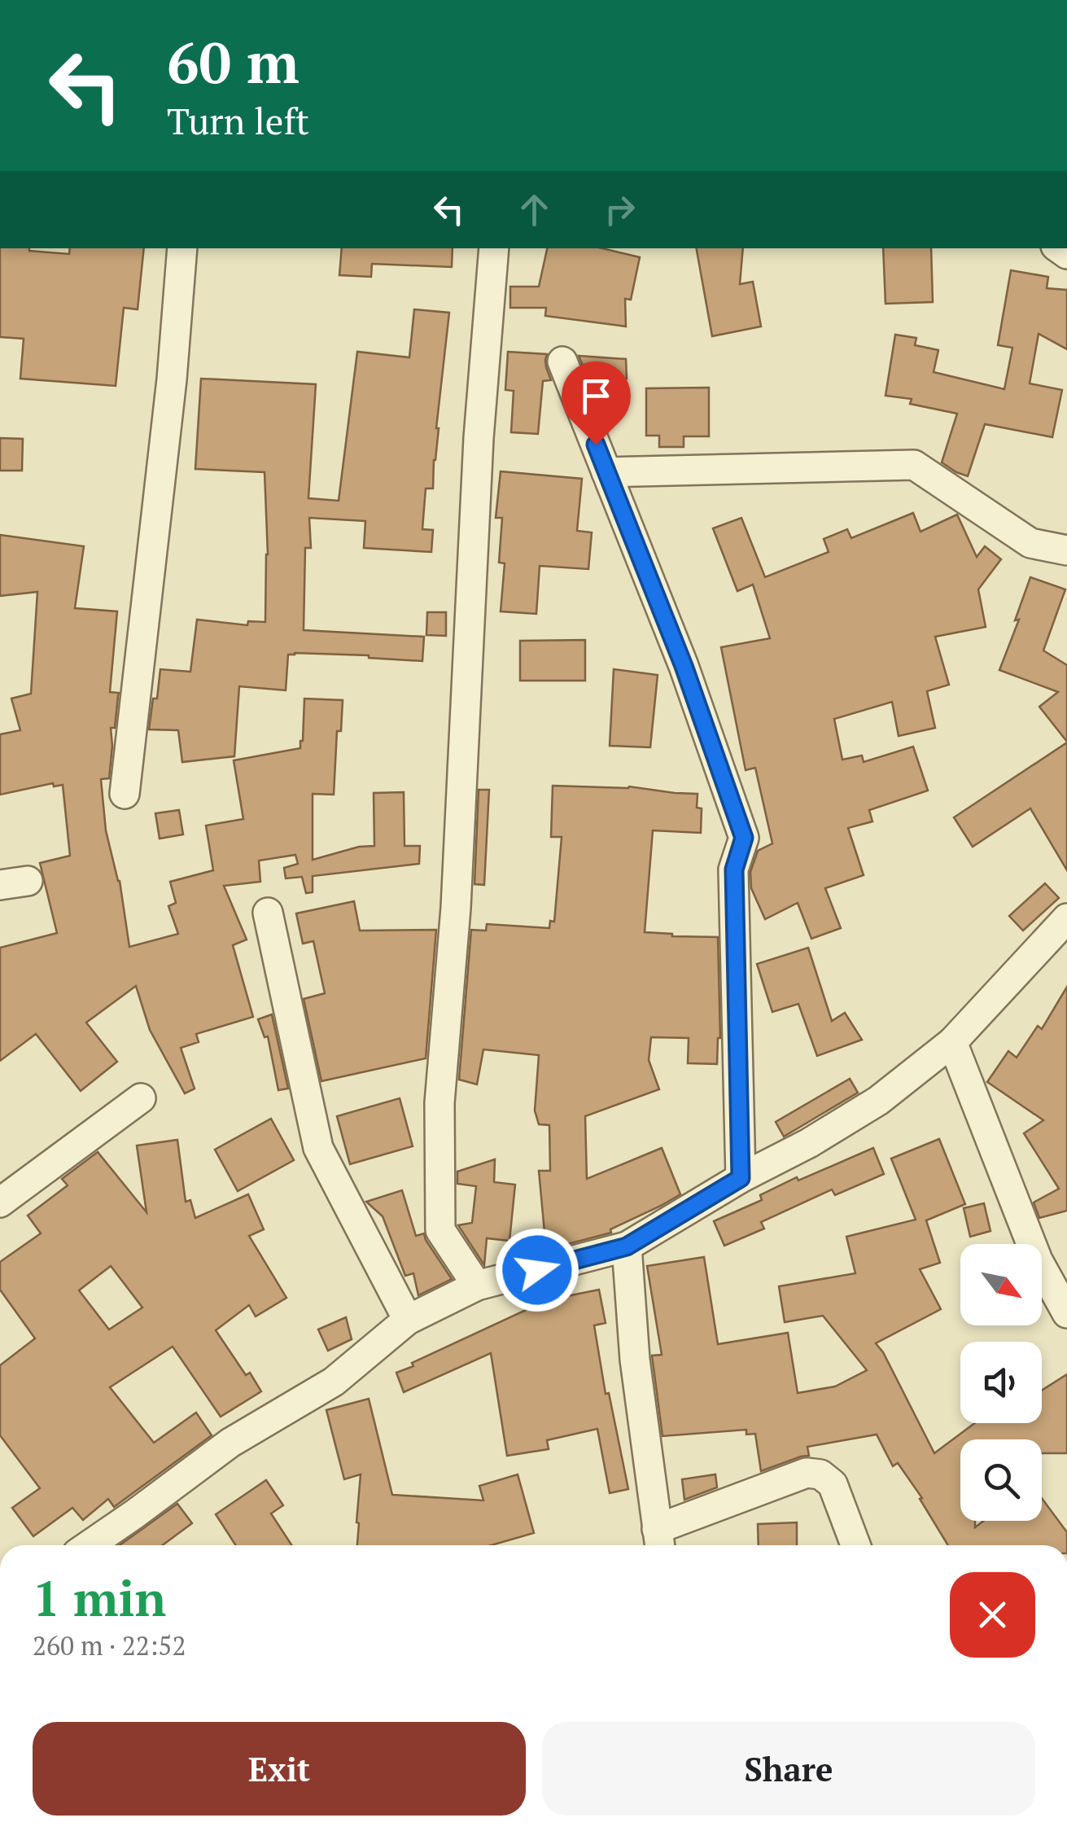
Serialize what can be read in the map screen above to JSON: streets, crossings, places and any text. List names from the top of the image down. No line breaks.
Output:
{"north":"bottom right","page":{"turn":["60 m","Turn left"],"heading":["1 min","260 m · 22:52"],"buttons":["Exit","Share"]}}
